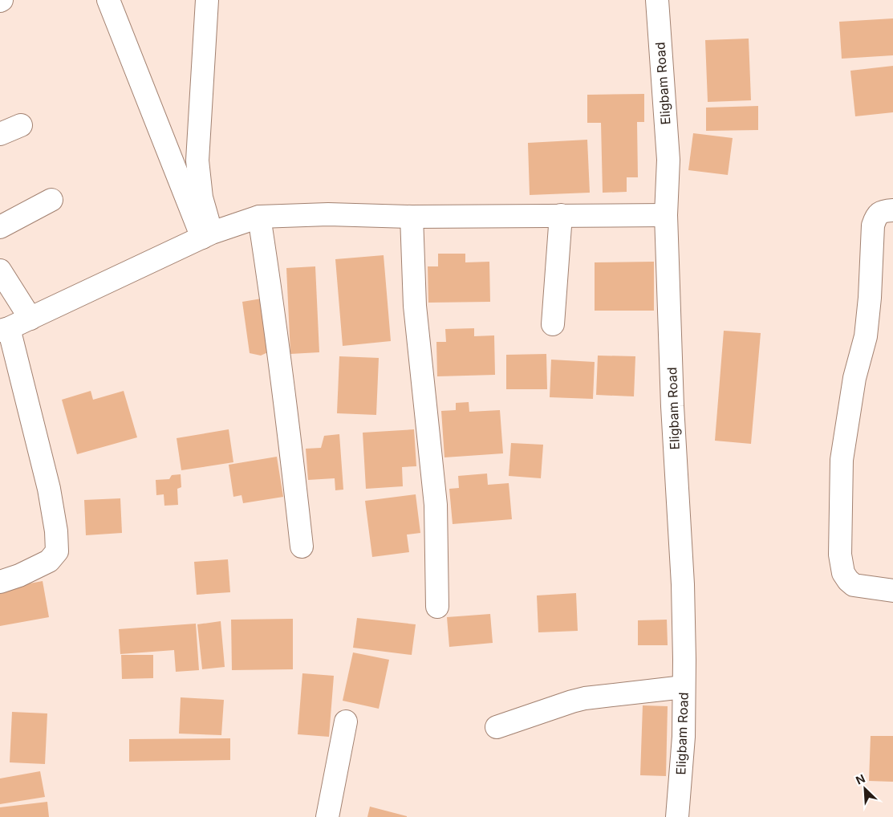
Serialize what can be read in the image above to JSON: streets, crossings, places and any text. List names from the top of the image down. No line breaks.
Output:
{"streets":{"street":["Eligbam Road"]},"north":"top left"}
